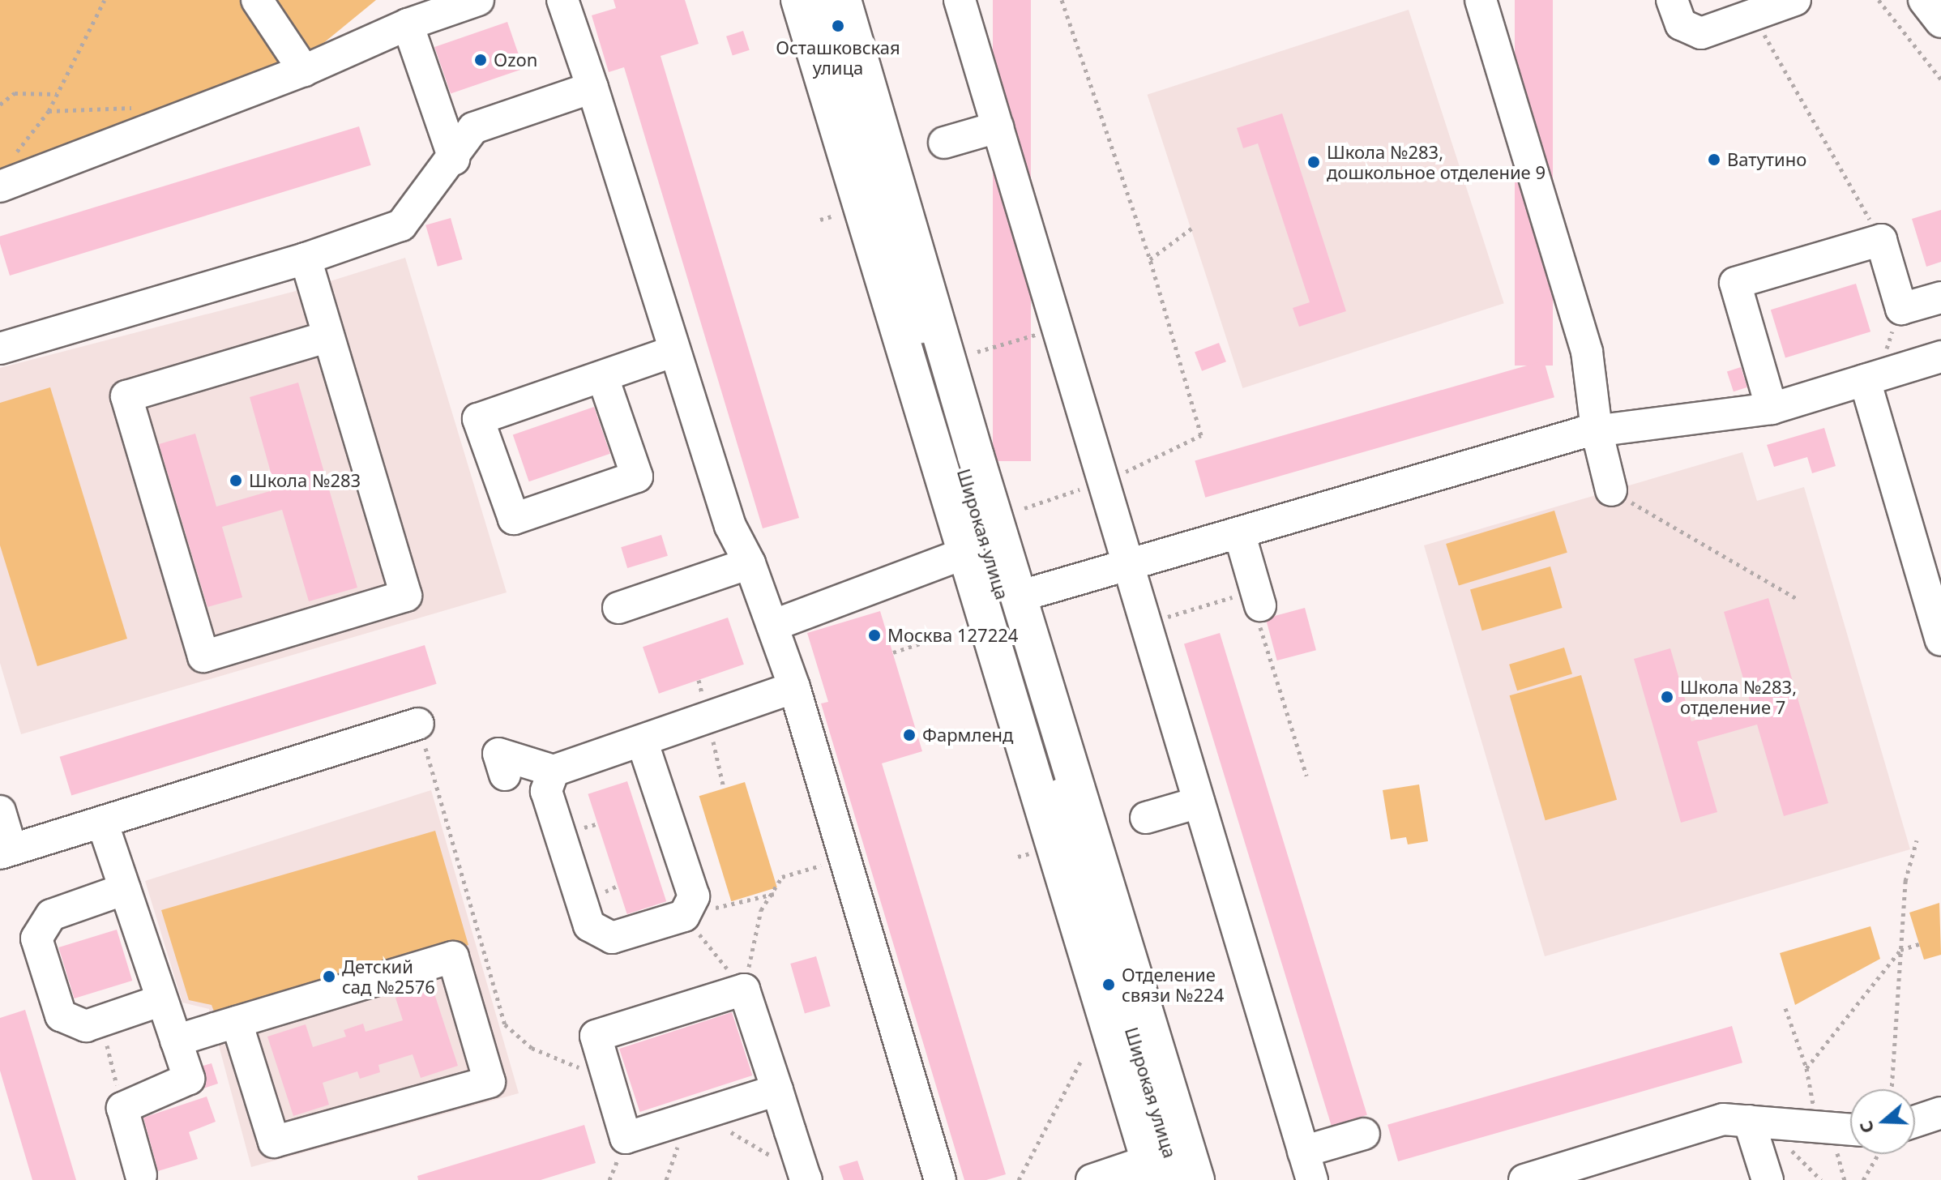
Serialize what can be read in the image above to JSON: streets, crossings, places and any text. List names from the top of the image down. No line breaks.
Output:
{"streets":{"main road":["Широкая улица"]},"places":["Осташковская улица","Ozon","Ватутино","Школа №283, дошкольное отделение 9","Школа №283","Москва 127224","Школа №283, отделение 7","Фармленд","Детский сад №2576","Отделение связи №224"],"north":"left"}
